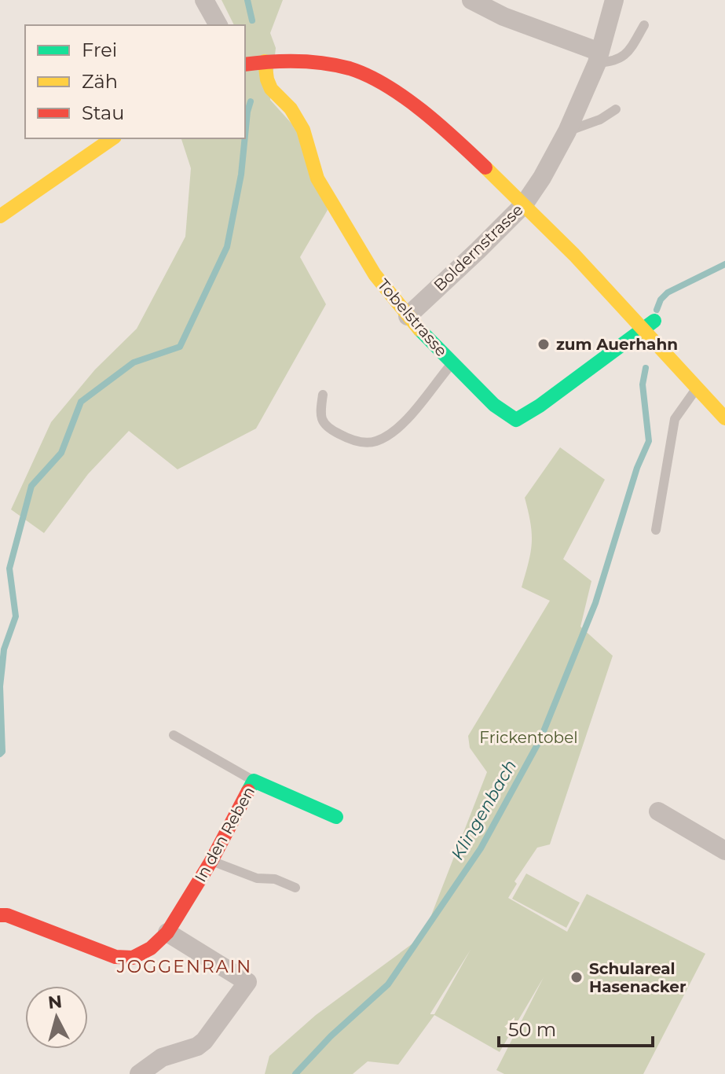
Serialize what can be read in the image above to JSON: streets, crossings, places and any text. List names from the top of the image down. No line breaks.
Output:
{"streets":{"street":["Boldernstrasse","Tobelstrasse","In den Reben"]},"crossings":[["Boldernstrasse","Tobelstrasse"]],"districts":["JOGGENRAIN"],"water":["Klingenbach"],"parks":["Frickentobel"],"places":["zum Auerhahn","Schulareal Hasenacker"],"legend":["Frei","Zäh","Stau"],"scale_bar":"50 m","north":"top"}
